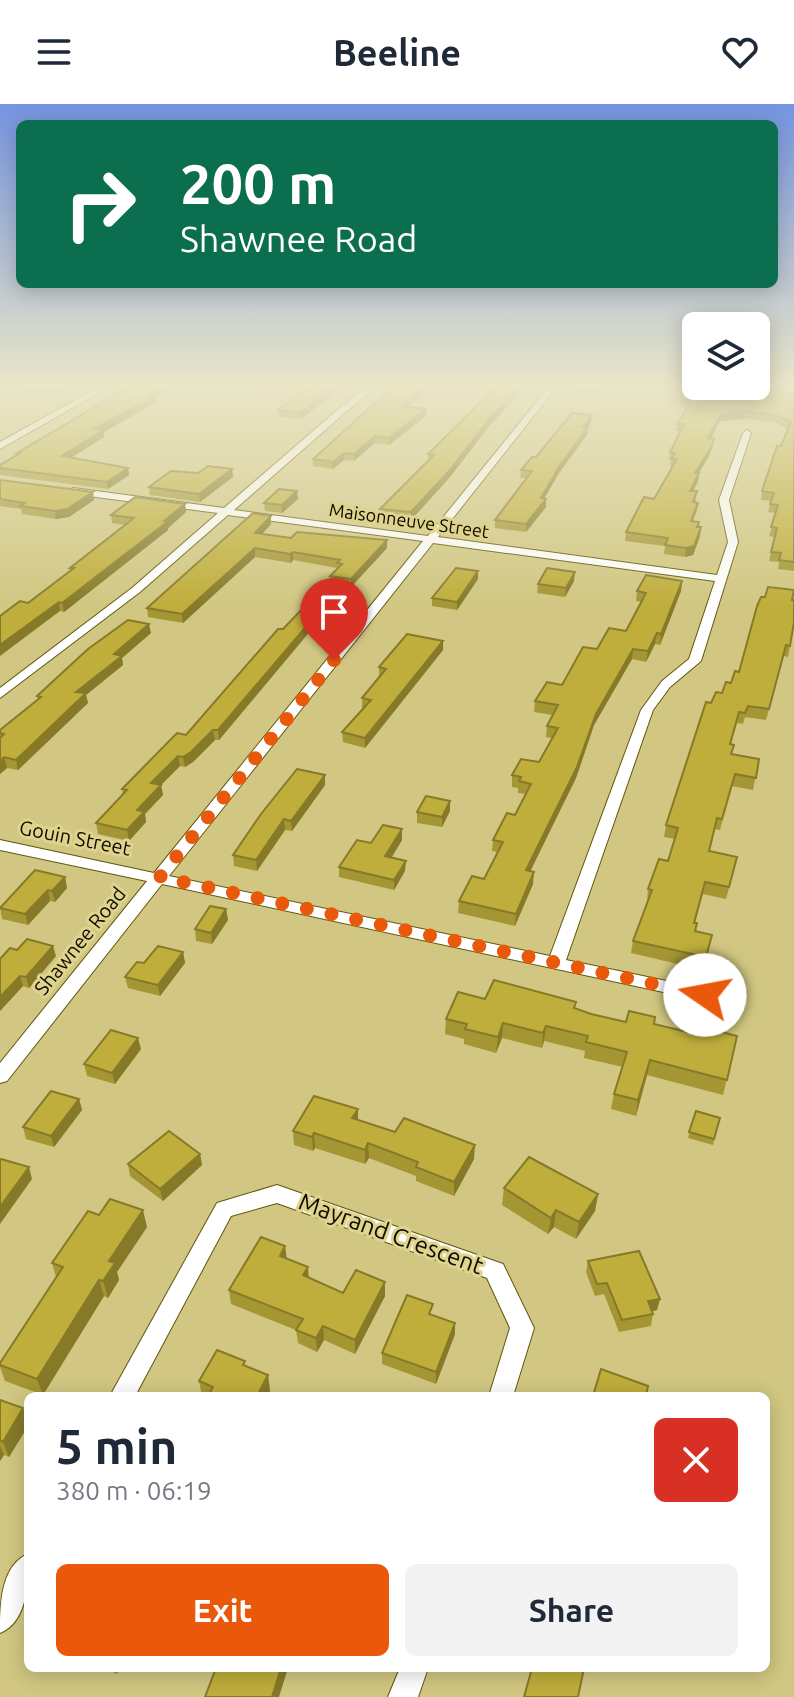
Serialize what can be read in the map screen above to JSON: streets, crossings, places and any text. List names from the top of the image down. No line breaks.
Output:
{"streets":{"street":["Maisonneuve Street","Gouin Street","Shawnee Road","Mayrand Crescent"]},"crossings":[["Maisonneuve Street","Shawnee Road"],["Gouin Street","Shawnee Road"]],"page":{"header":"Beeline","turn":["200 m","Shawnee Road"],"heading":["5 min","380 m · 06:19"],"buttons":["Exit","Share"]}}
